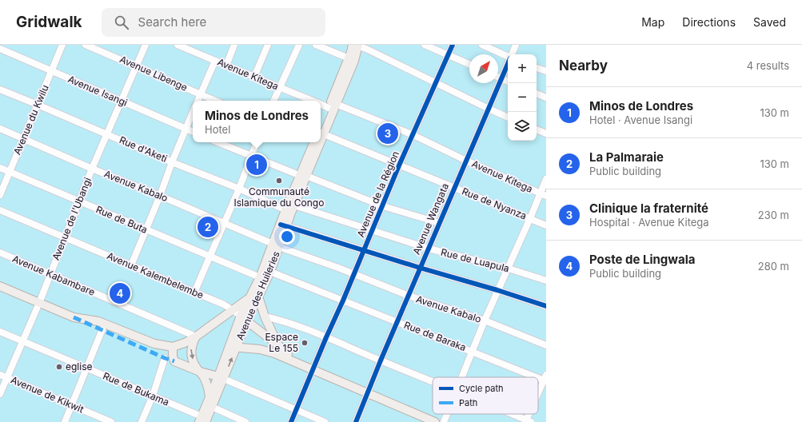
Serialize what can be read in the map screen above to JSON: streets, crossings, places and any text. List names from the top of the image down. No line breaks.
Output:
{"streets":{"main road":["Avenue Kalembelembe","Avenue des Huileries"],"street":["Avenue Libenge","Avenue Kitega","Avenue Isangi","Avenue du Kwilu","Rue d'Aketi","Avenue Kabalo","Avenue de la Région","Rue de Nyanza","Avenue de l'Ubangi","Avenue Wangata","Rue de Buta","Rue de Luapula","Avenue Kabambare","Rue de Baraka","Rue de Bukama","Avenue de Kikwit"]},"crossings":[["Avenue Libenge","Avenue de l'Ubangi"],["Avenue Kitega","Avenue de la Région"],["Avenue Kitega","Avenue Wangata"],["Avenue Kitega","Avenue des Huileries"],["Avenue Isangi","Avenue du Kwilu"],["Avenue Isangi","Avenue de l'Ubangi"],["Avenue du Kwilu","Rue d'Aketi"],["Avenue du Kwilu","Avenue Kabalo"],["Avenue du Kwilu","Rue de Buta"],["Rue d'Aketi","Avenue de l'Ubangi"],["Rue d'Aketi","Avenue des Huileries"],["Avenue Kabalo","Avenue de la Région"],["Avenue Kabalo","Avenue de l'Ubangi"],["Avenue Kabalo","Avenue Wangata"],["Avenue Kabalo","Avenue des Huileries"],["Avenue de la Région","Rue de Nyanza"],["Avenue de la Région","Rue de Luapula"],["Avenue de la Région","Rue de Baraka"],["Rue de Nyanza","Avenue Wangata"],["Rue de Nyanza","Avenue des Huileries"],["Avenue de l'Ubangi","Rue de Buta"],["Avenue de l'Ubangi","Avenue Kabambare"],["Avenue de l'Ubangi","Avenue Kalembelembe"],["Avenue de l'Ubangi","Rue de Bukama"],["Avenue de l'Ubangi","Avenue de Kikwit"],["Avenue Wangata","Rue de Luapula"],["Avenue Wangata","Rue de Baraka"],["Rue de Buta","Avenue des Huileries"],["Rue de Luapula","Avenue des Huileries"],["Avenue Kalembelembe","Avenue des Huileries"],["Avenue des Huileries","Rue de Baraka"],["Avenue des Huileries","Rue de Bukama"]],"places":["Communauté Islamique du Congo","Espace Le 155","eglise"],"legend":["Cycle path","Path"],"north":"top right","page":{"header":"Gridwalk","search":"Search here","nav":["Map","Directions","Saved"],"heading":["Nearby","4 results"],"map_buttons":["+","−"],"list":[{"mark":"1","name":"Minos de Londres","note":"Hotel · Avenue Isangi","value":"130 m"},{"mark":"2","name":"La Palmaraie","note":"Public building","value":"130 m"},{"mark":"3","name":"Clinique la fraternité","note":"Hospital · Avenue Kitega","value":"230 m"},{"mark":"4","name":"Poste de Lingwala","note":"Public building","value":"280 m"}],"popup":["Minos de Londres","Hotel"],"pins":["3","1","2","4"]}}
